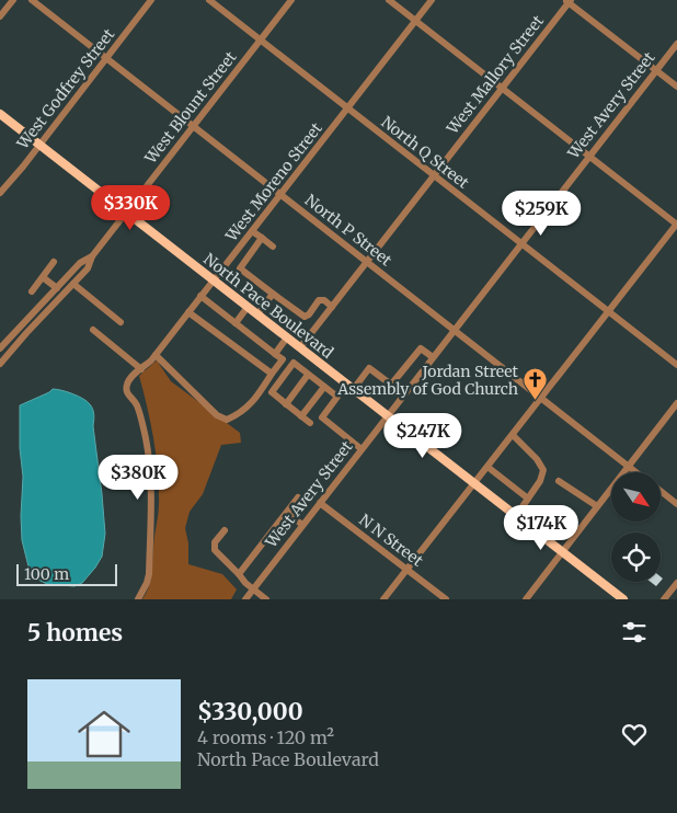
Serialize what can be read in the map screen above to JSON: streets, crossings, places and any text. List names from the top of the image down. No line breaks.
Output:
{"streets":{"main road":["North Pace Boulevard"],"street":["West Mallory Street","West Godfrey Street","West Avery Street","West Blount Street","North Q Street","West Moreno Street","North P Street","N N Street"]},"crossings":[["West Mallory Street","North Q Street"],["West Mallory Street","North P Street"],["West Mallory Street","North Pace Boulevard"],["West Godfrey Street","North P Street"],["West Godfrey Street","North Pace Boulevard"],["West Avery Street","North Q Street"],["West Avery Street","North P Street"],["West Avery Street","North Pace Boulevard"],["West Avery Street","N N Street"],["West Blount Street","North Q Street"],["West Blount Street","North P Street"],["West Blount Street","North Pace Boulevard"],["North Q Street","West Moreno Street"],["West Moreno Street","North P Street"],["West Moreno Street","North Pace Boulevard"]],"places":{"church":["Jordan Street Assembly of God Church"]},"scale_bar":"100 m","north":"bottom right","page":{"price":["$330K","$259K","$247K","$380K","$174K"],"scale":"100 m","heading":"5 homes","list":[{"name":"$330,000","note":"4 rooms · 120 m² · North Pace Boulevard"}]}}
